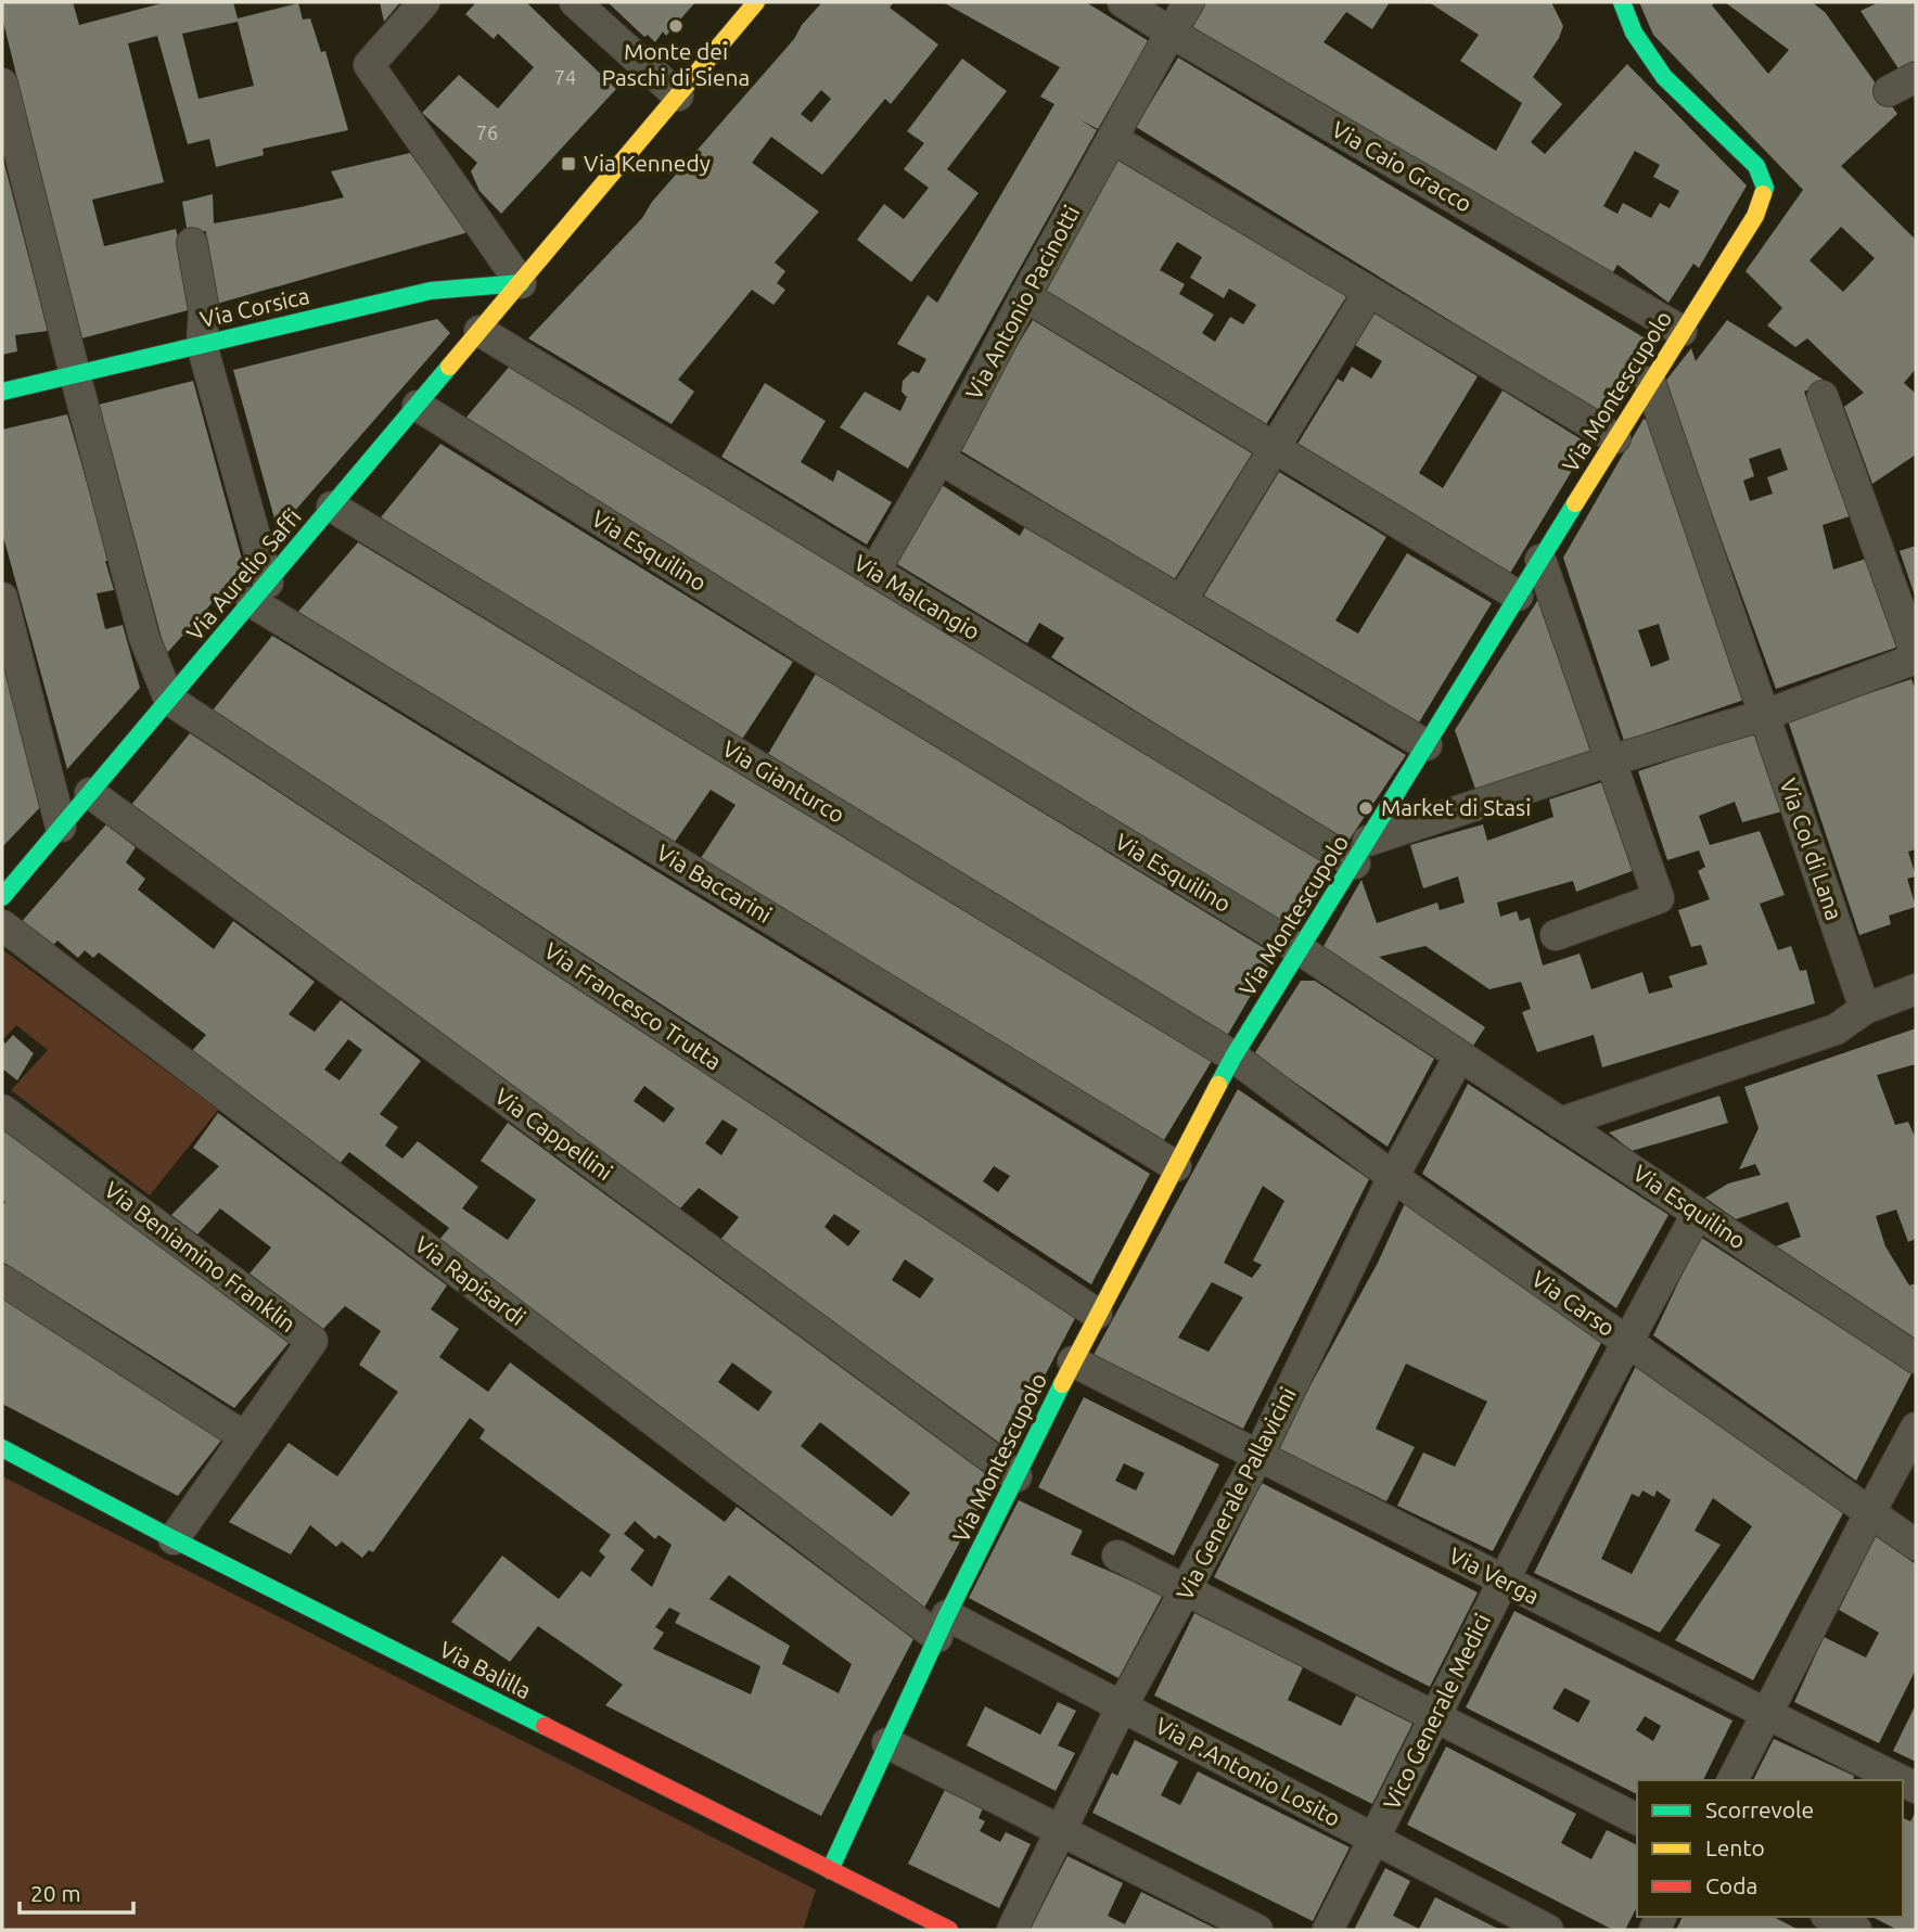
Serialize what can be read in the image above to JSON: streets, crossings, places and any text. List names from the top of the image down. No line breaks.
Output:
{"streets":{"street":["Via Caio Gracco","Via Antonio Pacinotti","Via Corsica","Via Montescupolo","Via Esquilino","Via Aurelio Saffi","Via Malcangio","Via Gianturco","Via Col di Lana","Via Baccarini","Via Francesco Trutta","Via Cappellini","Via Beniamino Franklin","Via Rapisardi","Via Carso","Via Generale Pallavicini","Via Verga","Via Balilla","Vico Generale Medici","Via P.Antonio Losito"]},"crossings":[["Via Caio Gracco","Via Antonio Pacinotti"],["Via Caio Gracco","Via Montescupolo"],["Via Antonio Pacinotti","Via Malcangio"],["Via Corsica","Via Aurelio Saffi"],["Via Montescupolo","Via Esquilino"],["Via Montescupolo","Via Malcangio"],["Via Montescupolo","Via Gianturco"],["Via Montescupolo","Via Col di Lana"],["Via Montescupolo","Via Baccarini"],["Via Montescupolo","Via Francesco Trutta"],["Via Montescupolo","Via Cappellini"],["Via Montescupolo","Via Rapisardi"],["Via Montescupolo","Via Carso"],["Via Montescupolo","Via Verga"],["Via Montescupolo","Via Balilla"],["Via Montescupolo","Via P.Antonio Losito"],["Via Esquilino","Via Aurelio Saffi"],["Via Esquilino","Via Generale Pallavicini"],["Via Esquilino","Vico Generale Medici"],["Via Aurelio Saffi","Via Malcangio"],["Via Aurelio Saffi","Via Gianturco"],["Via Aurelio Saffi","Via Baccarini"],["Via Aurelio Saffi","Via Francesco Trutta"],["Via Aurelio Saffi","Via Cappellini"],["Via Gianturco","Via Carso"],["Via Beniamino Franklin","Via Balilla"],["Via Rapisardi","Via P.Antonio Losito"],["Via Carso","Via Generale Pallavicini"],["Via Carso","Vico Generale Medici"],["Via Generale Pallavicini","Via Verga"],["Via Generale Pallavicini","Via P.Antonio Losito"],["Via Verga","Vico Generale Medici"],["Vico Generale Medici","Via P.Antonio Losito"]],"places":{"other":["Monte dei Paschi di Siena","Market di Stasi"],"transit":["Via Kennedy"]},"house_numbers":["74","76"],"legend":["Scorrevole","Lento","Coda"],"scale_bar":"20 m"}
